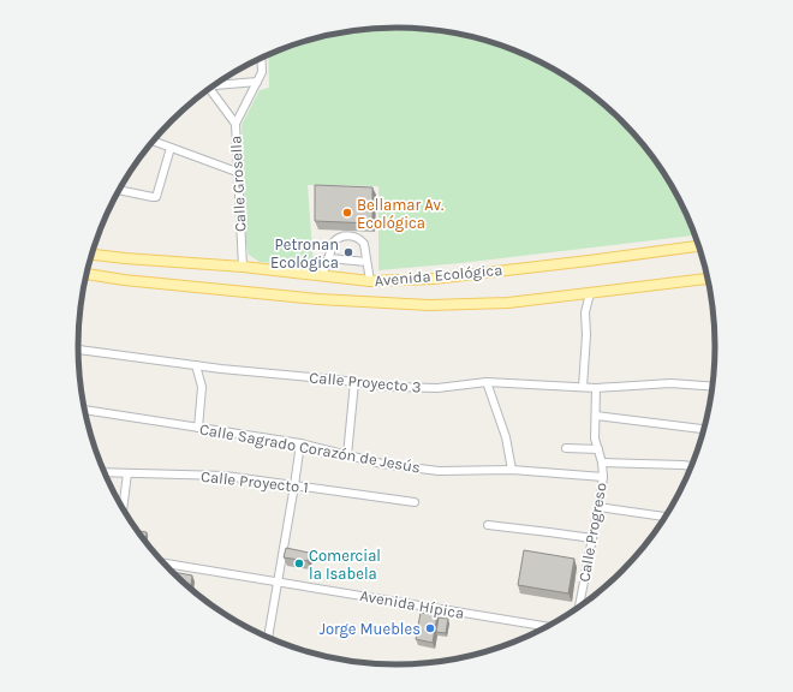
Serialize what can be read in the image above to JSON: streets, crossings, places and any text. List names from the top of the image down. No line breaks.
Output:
{"streets":{"main road":["Avenida Ecológica"],"street":["Calle Grosella","Calle Proyecto 3","Calle Sagrado Corazón de Jesús","Calle Proyecto 1","Calle Progreso","Avenida Hípica"]},"crossings":[["Calle Grosella","Avenida Ecológica"],["Calle Proyecto 3","Calle Progreso"],["Calle Sagrado Corazón de Jesús","Calle Progreso"]],"places":["Bellamar Av. Ecológica","Petronan Ecológica","Comercial la Isabela","Jorge Muebles"]}
